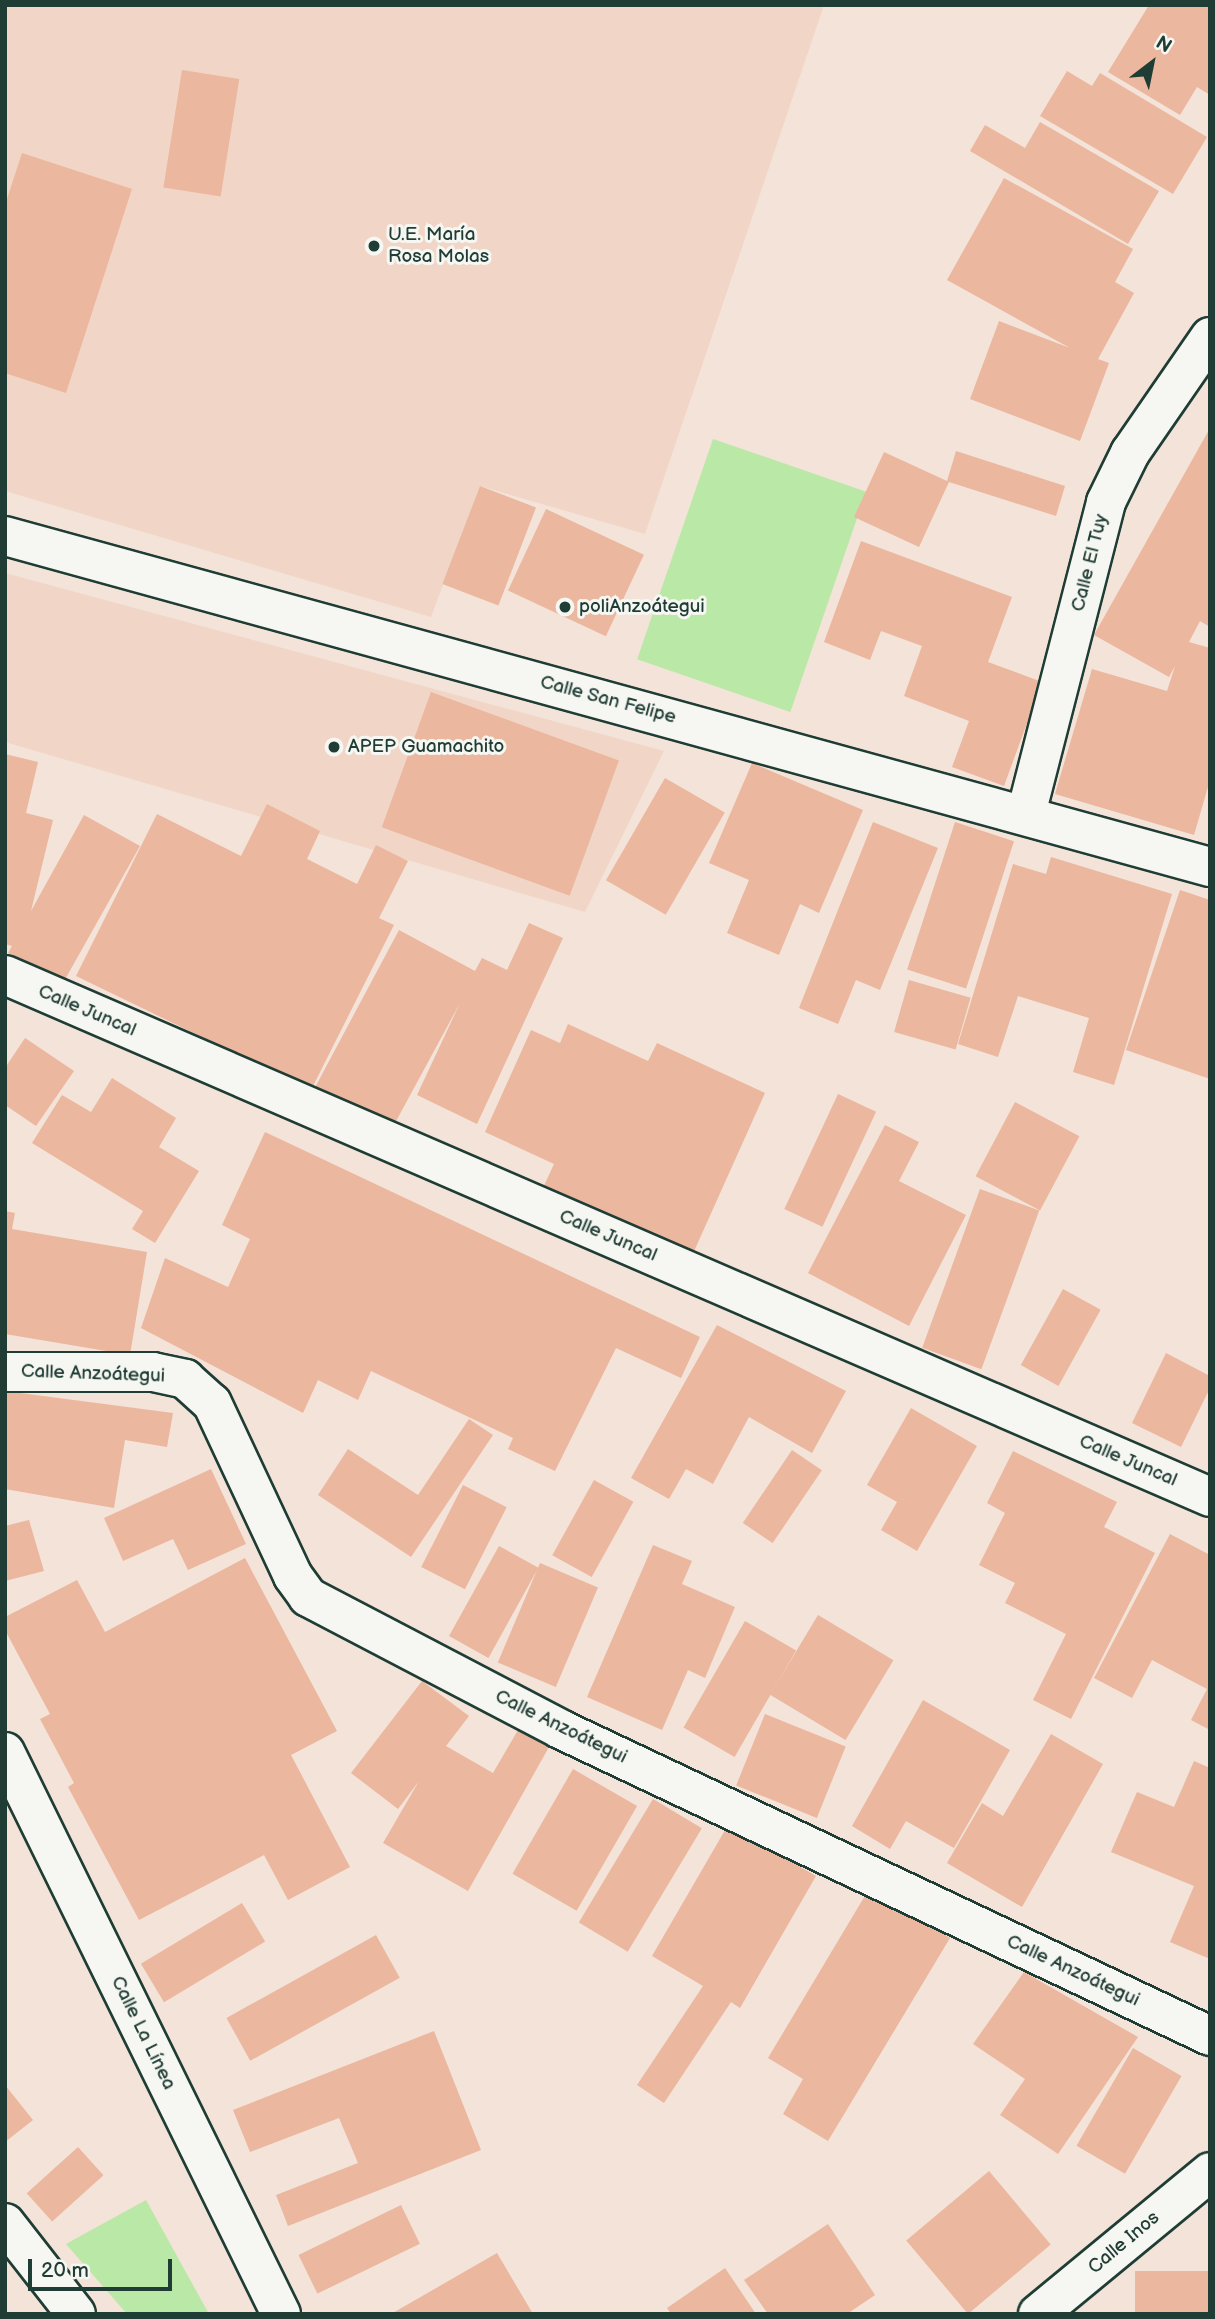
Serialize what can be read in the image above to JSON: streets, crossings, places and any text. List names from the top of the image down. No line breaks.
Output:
{"streets":{"street":["Calle El Tuy","Calle San Felipe","Calle Juncal","Calle Anzoátegui","Calle La Línea","Calle Inos"]},"crossings":[["Calle El Tuy","Calle San Felipe"]],"places":["U.E. María Rosa Molas","poliAnzoátegui","APEP Guamachito"],"scale_bar":"20 m","north":"top right"}
